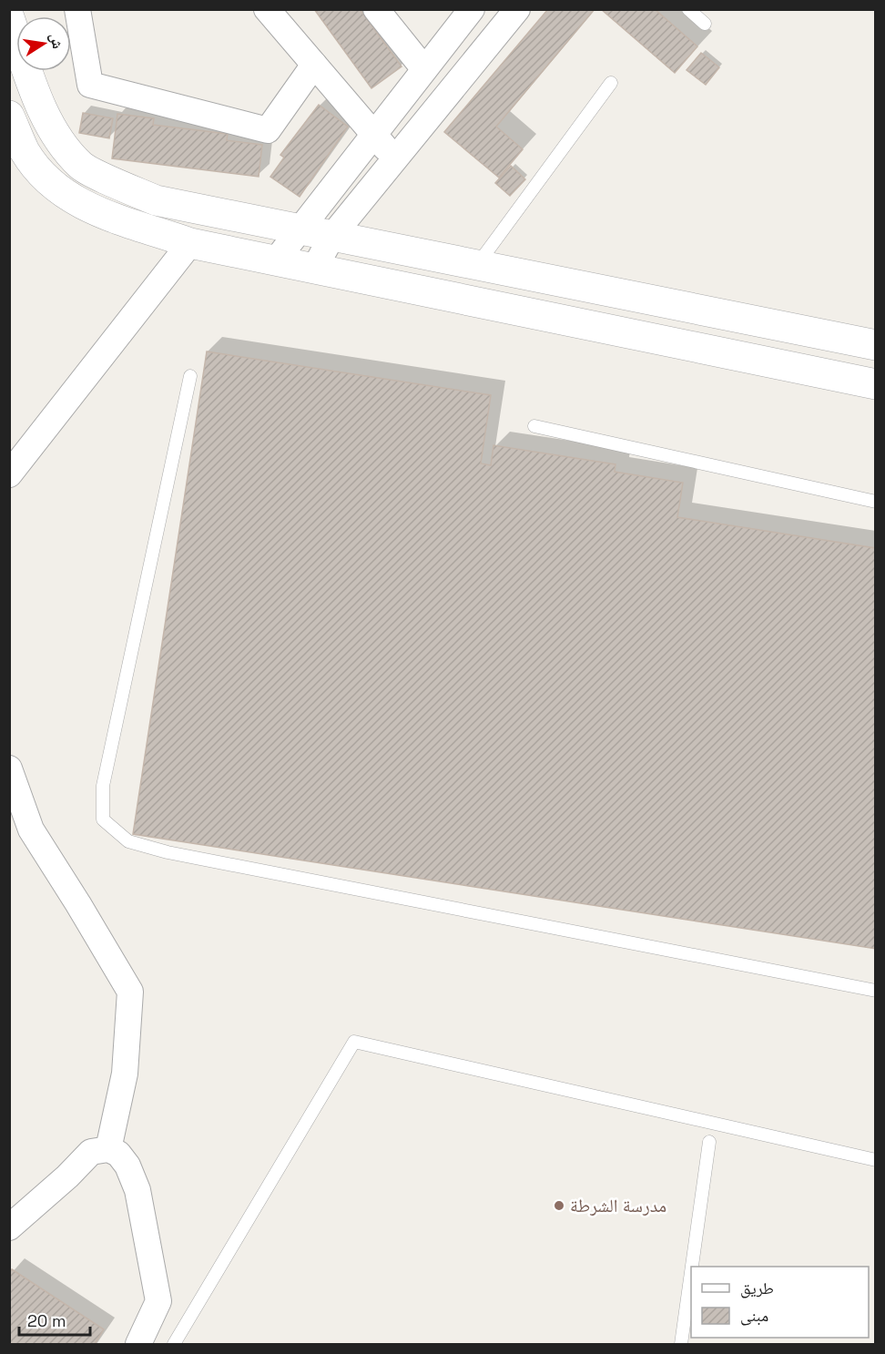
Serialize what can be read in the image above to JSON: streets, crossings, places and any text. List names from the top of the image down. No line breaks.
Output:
{"places":["مدرسة الشرطة"],"legend":["طريق","مبنى"],"scale_bar":"20 m","north":"right"}
